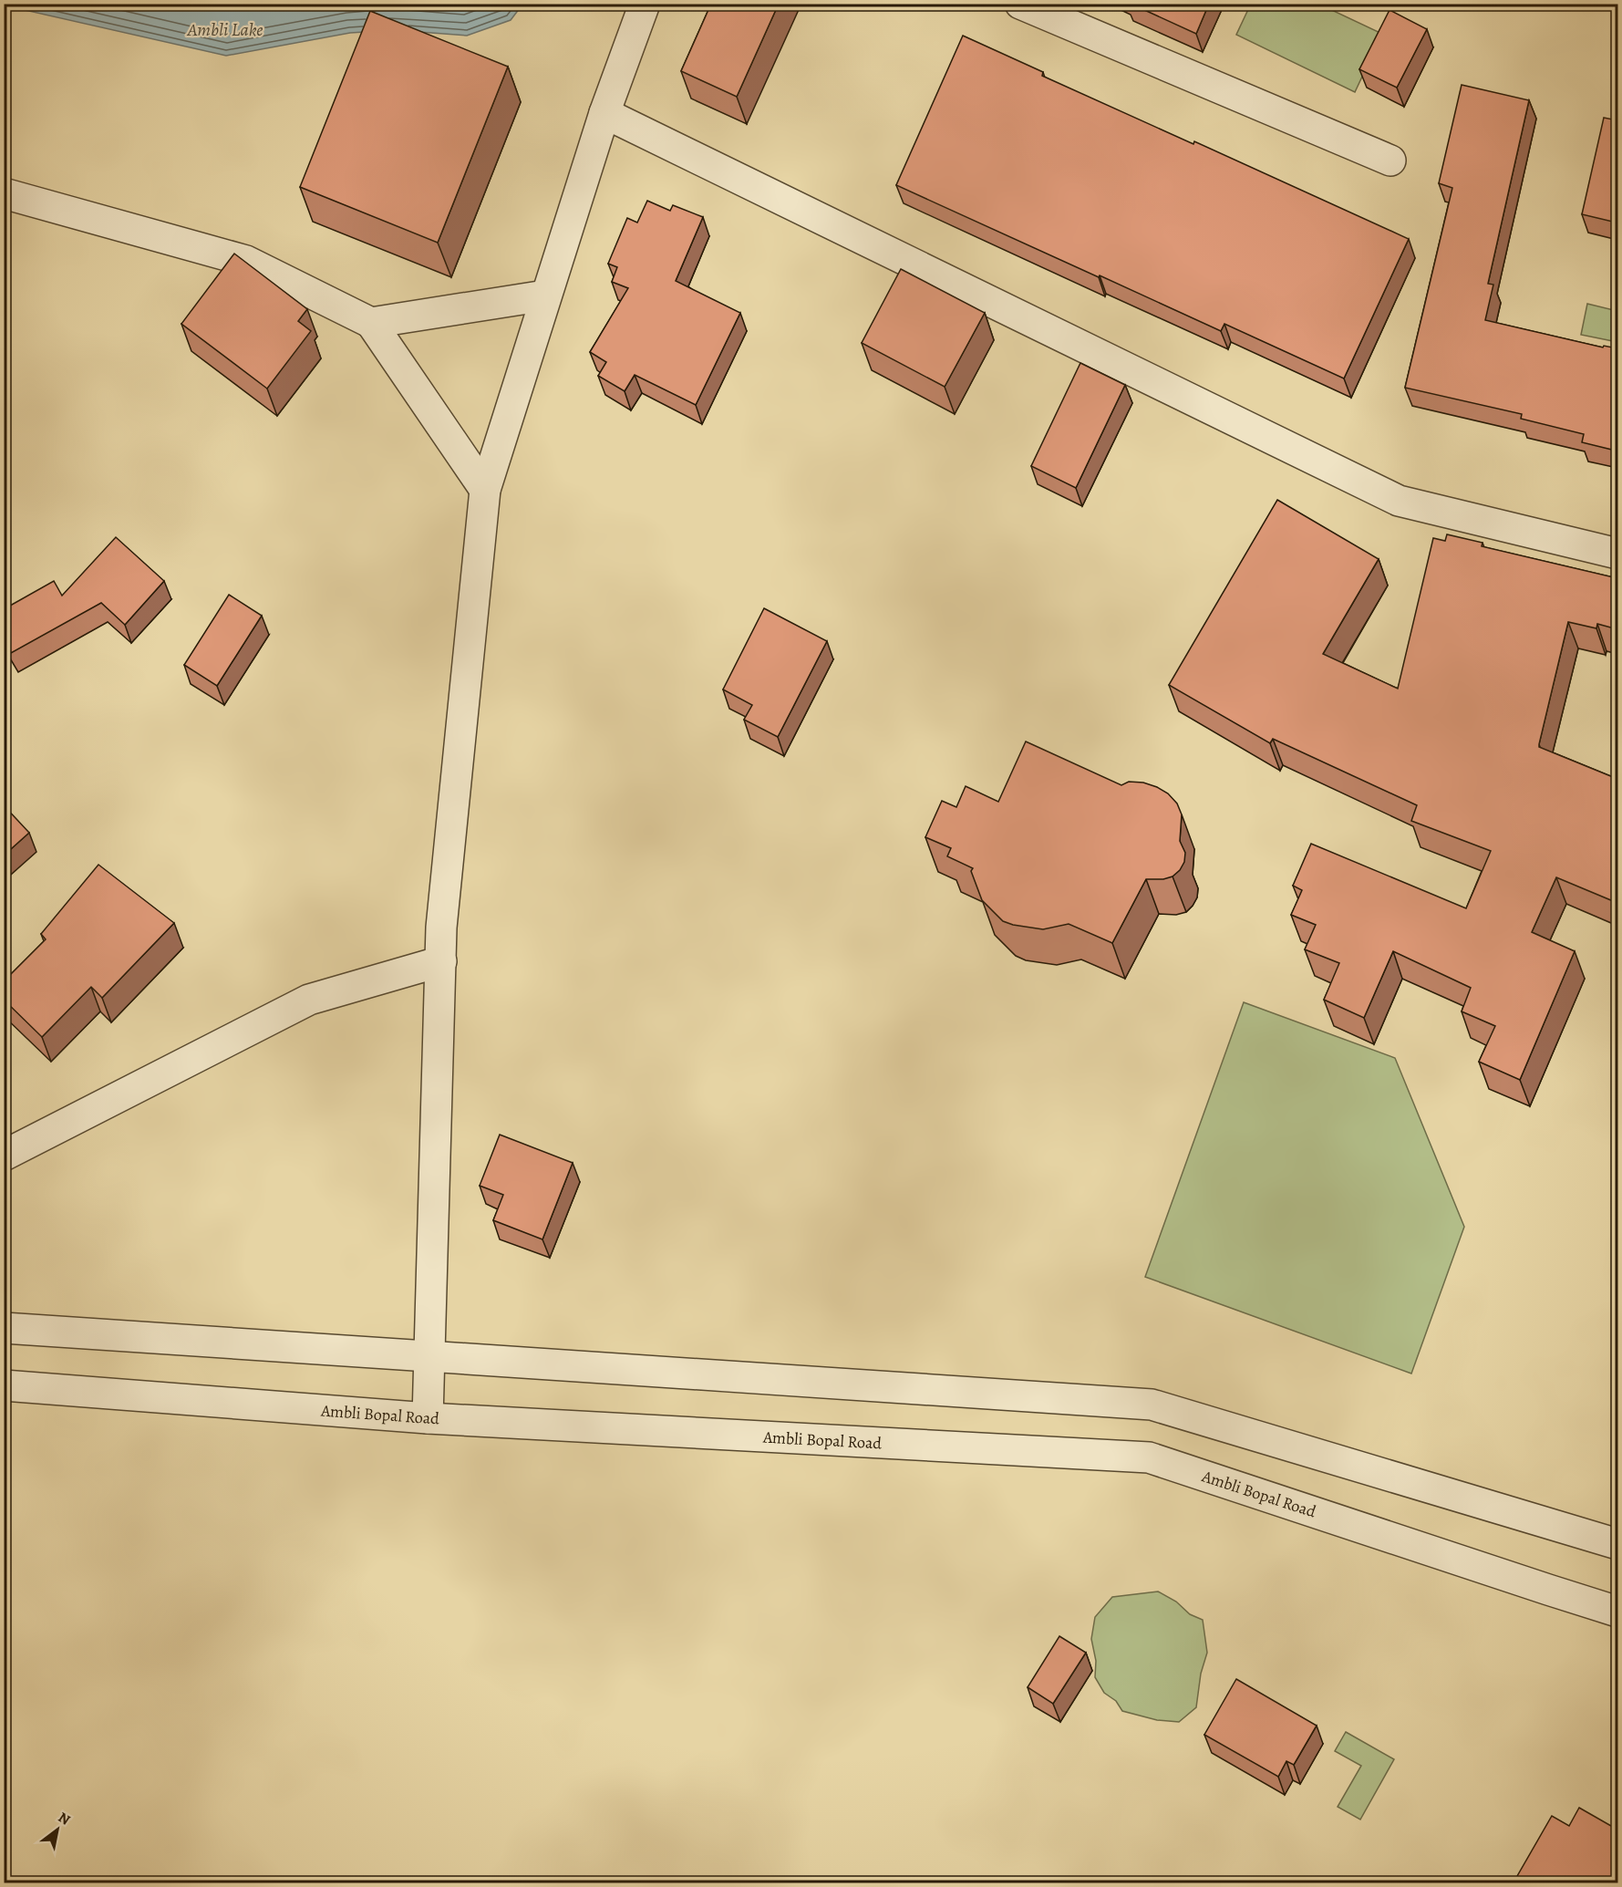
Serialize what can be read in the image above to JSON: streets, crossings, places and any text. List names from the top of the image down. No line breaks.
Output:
{"streets":{"street":["Ambli Bopal Road"]},"water":["Ambli Lake"],"north":"top right"}
